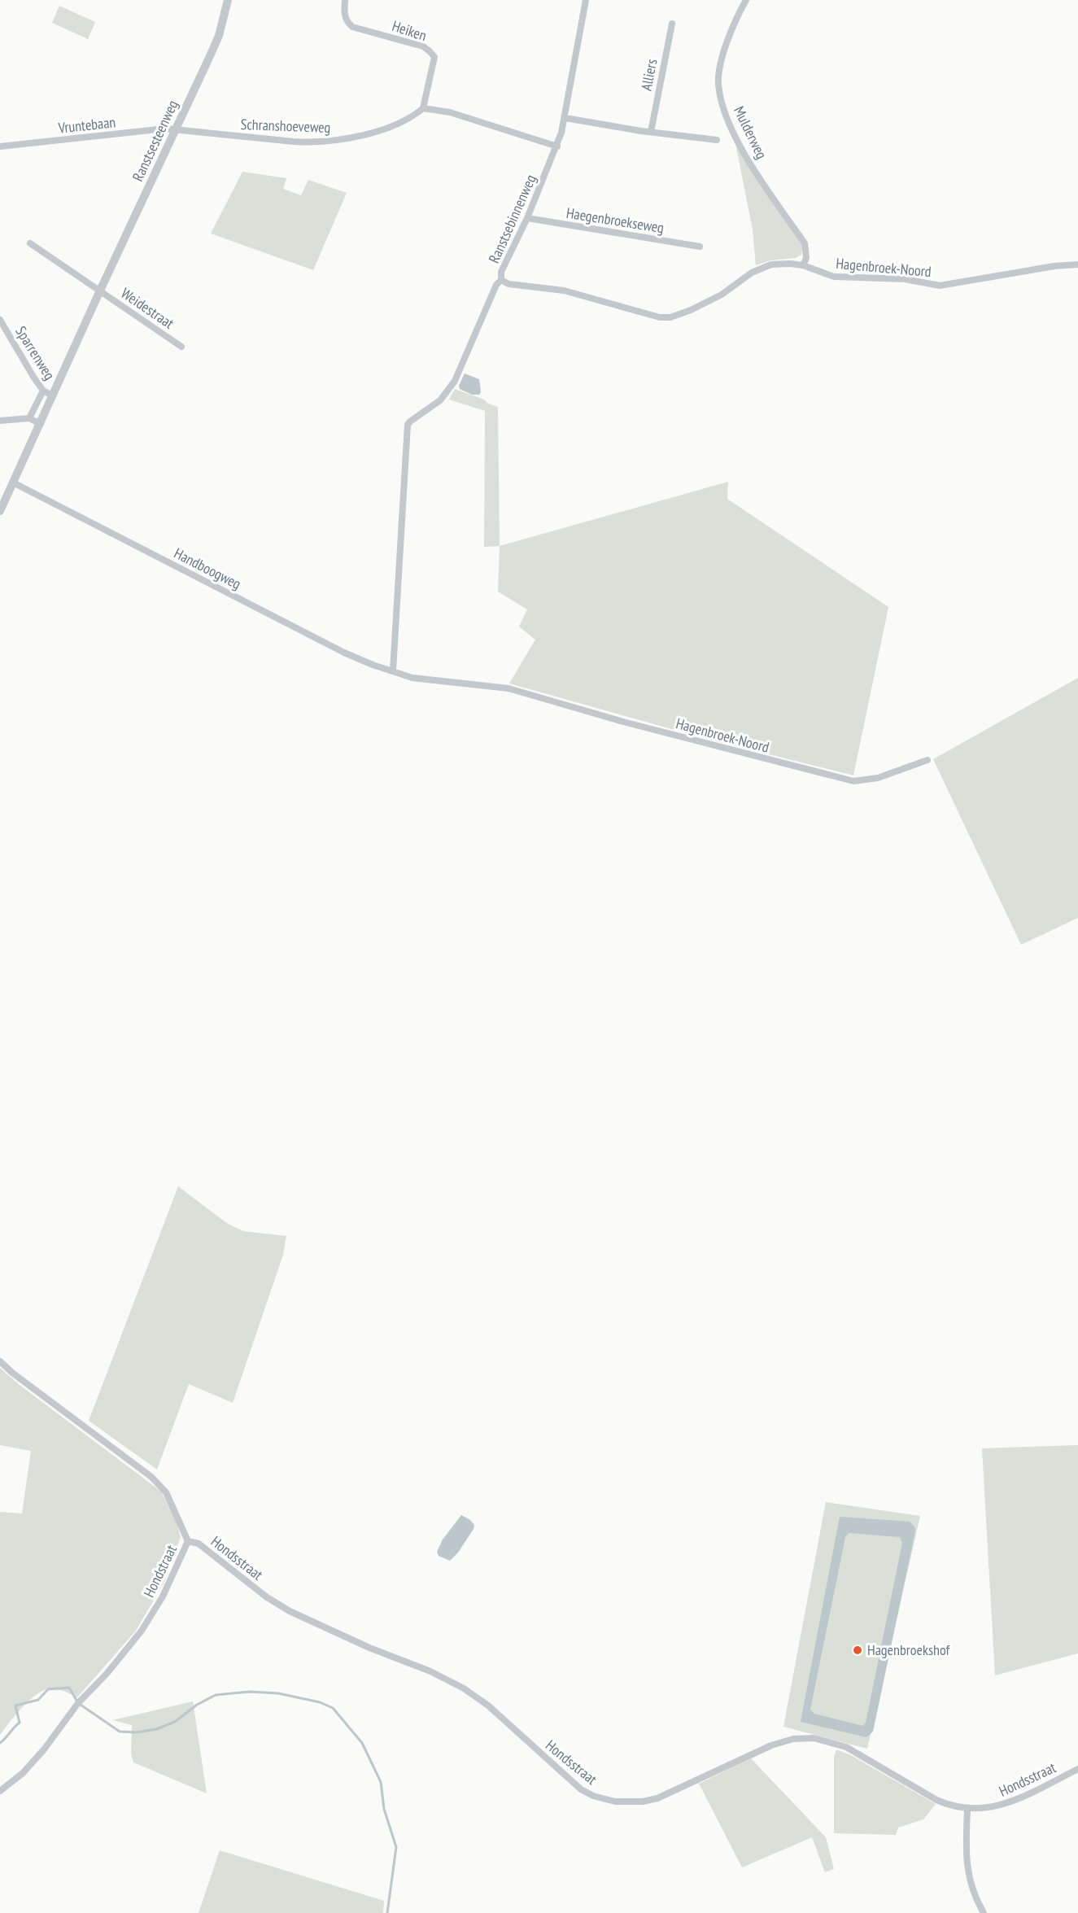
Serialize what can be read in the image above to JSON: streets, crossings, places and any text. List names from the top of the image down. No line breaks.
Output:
{"streets":{"street":["Heiken","Alliers","Vruntebaan","Schranshoeveweg","Mulderweg","Ranstsesteenweg","Ranstsebinnenweg","Haegenbroekseweg","Hagenbroek-Noord","Weidestraat","Sparrenweg","Handboogweg","Hondsstraat","Hondstraat"]},"crossings":[["Heiken","Schranshoeveweg"],["Vruntebaan","Schranshoeveweg"],["Vruntebaan","Ranstsesteenweg"],["Schranshoeveweg","Ranstsesteenweg"],["Mulderweg","Hagenbroek-Noord"],["Ranstsesteenweg","Weidestraat"],["Ranstsesteenweg","Sparrenweg"],["Ranstsesteenweg","Handboogweg"],["Ranstsebinnenweg","Haegenbroekseweg"],["Ranstsebinnenweg","Hagenbroek-Noord"],["Ranstsebinnenweg","Handboogweg"],["Hagenbroek-Noord","Handboogweg"],["Hondsstraat","Hondstraat"]],"places":["Hagenbroekshof"]}
